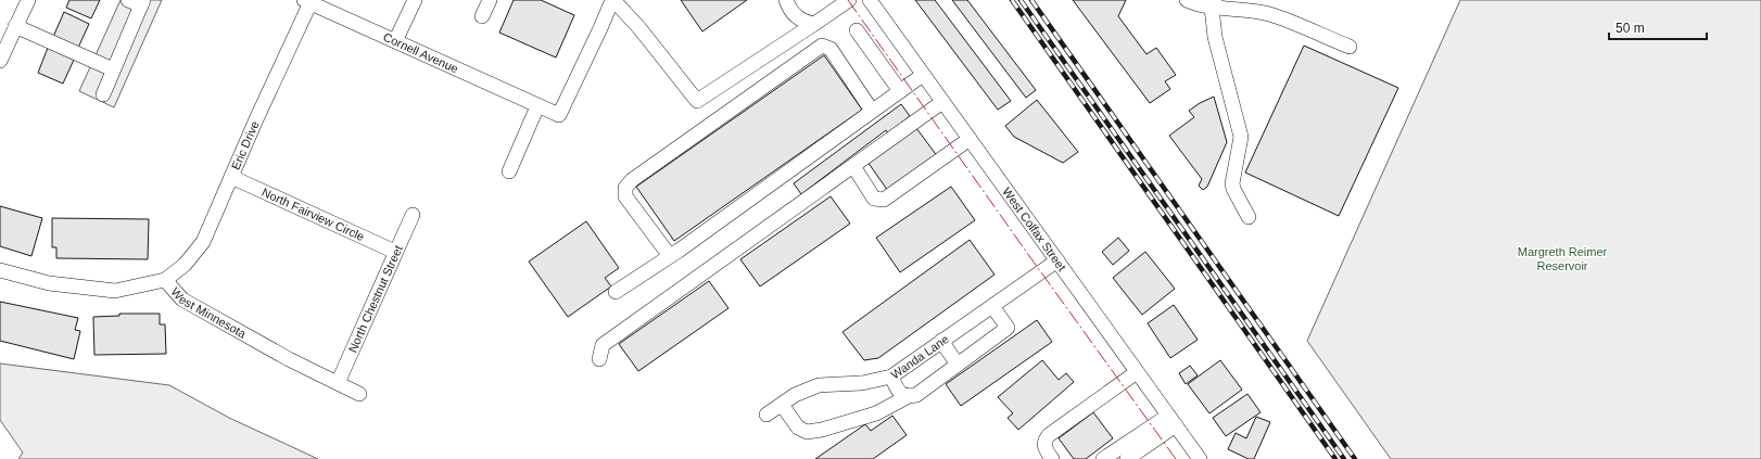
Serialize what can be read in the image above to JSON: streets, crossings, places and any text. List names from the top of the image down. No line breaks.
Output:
{"streets":{"street":["Cornell Avenue","Eric Drive","North Fairview Circle","West Colfax Street","North Chestnut Street","West Minnesota","Wanda Lane"]},"crossings":[["Cornell Avenue","Eric Drive"],["Eric Drive","North Fairview Circle"],["Eric Drive","West Minnesota"],["North Fairview Circle","North Chestnut Street"],["West Colfax Street","Wanda Lane"],["North Chestnut Street","West Minnesota"]],"parks":["Margreth Reimer Reservoir"],"scale_bar":"50 m"}
